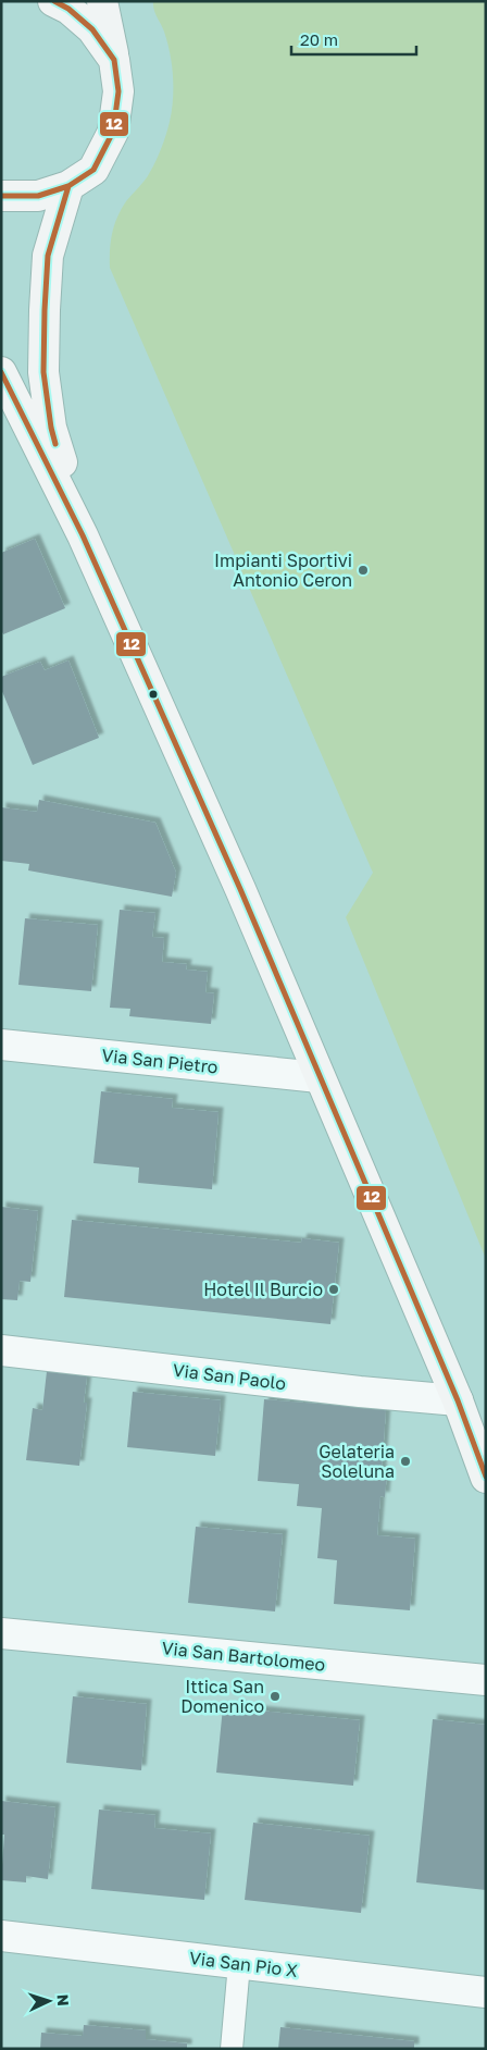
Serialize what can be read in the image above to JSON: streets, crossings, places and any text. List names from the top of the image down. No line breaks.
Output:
{"streets":{"street":["Via San Pietro","Via San Paolo","Via San Bartolomeo","Via San Pio X"]},"places":["Impianti Sportivi Antonio Ceron","Hotel Il Burcio","Gelateria Soleluna","Ittica San Domenico"],"lines":["transit line 12"],"scale_bar":"20 m","north":"right"}
